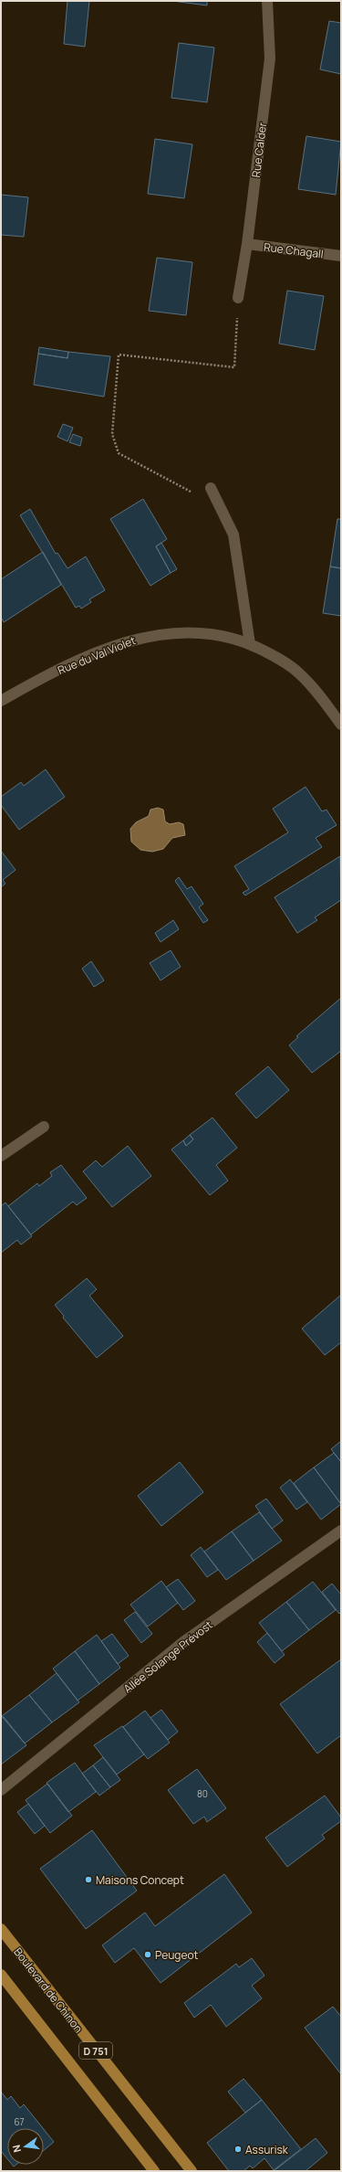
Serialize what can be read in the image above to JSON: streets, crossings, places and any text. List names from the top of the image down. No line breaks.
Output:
{"streets":{"main road":["Boulevard de Chinon","D 751"],"street":["Rue Calder","Rue Chagall","Rue du Val Violet","Allée Solange Prévost"]},"crossings":[["Rue Calder","Rue Chagall"]],"places":["Maisons Concept","Peugeot","Assurisk"],"house_numbers":["80","67"],"north":"left"}
